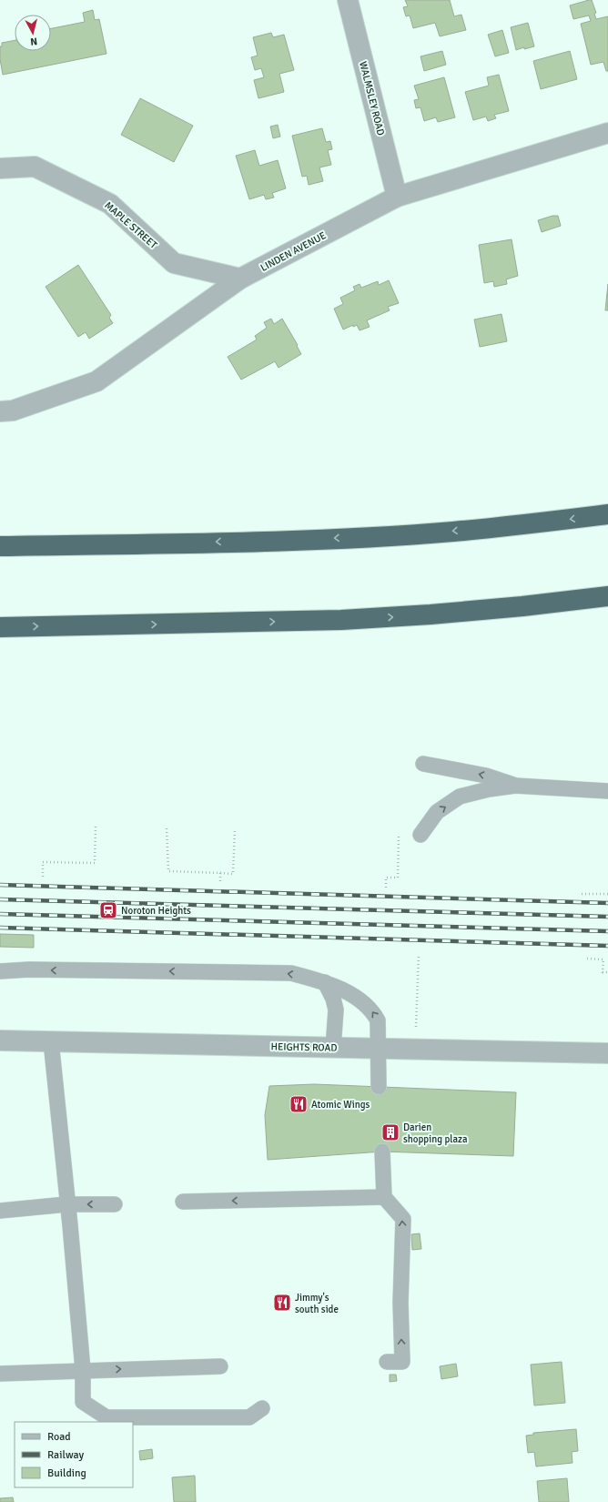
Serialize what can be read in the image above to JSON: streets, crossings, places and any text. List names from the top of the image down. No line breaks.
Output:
{"streets":{"street":["WALMSLEY ROAD","MAPLE STREET","LINDEN AVENUE","HEIGHTS ROAD"]},"crossings":[["WALMSLEY ROAD","LINDEN AVENUE"],["MAPLE STREET","LINDEN AVENUE"]],"places":{"station":["Noroton Heights"],"restaurant":["Atomic Wings","Jimmy's south side"],"building":["Darien shopping plaza"]},"legend":["Road","Railway","Building"],"north":"bottom"}
